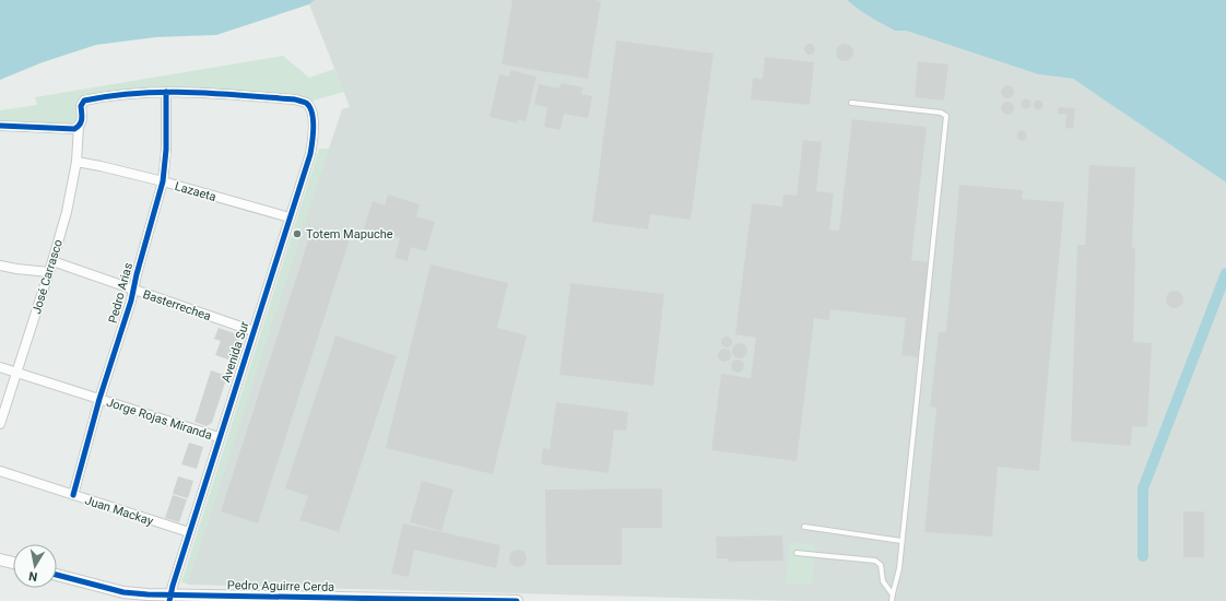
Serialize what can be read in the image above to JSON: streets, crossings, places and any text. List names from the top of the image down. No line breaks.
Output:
{"streets":{"street":["Lazaeta","José Carrasco","Pedro Arias","Basterrechea","Avenida Sur","Jorge Rojas Miranda","Juan Mackay","Pedro Aguirre Cerda"]},"crossings":[["Lazaeta","José Carrasco"],["Lazaeta","Pedro Arias"],["Lazaeta","Avenida Sur"],["José Carrasco","Pedro Arias"],["José Carrasco","Basterrechea"],["José Carrasco","Avenida Sur"],["José Carrasco","Jorge Rojas Miranda"],["Pedro Arias","Basterrechea"],["Pedro Arias","Avenida Sur"],["Pedro Arias","Jorge Rojas Miranda"],["Pedro Arias","Juan Mackay"],["Basterrechea","Avenida Sur"],["Avenida Sur","Jorge Rojas Miranda"],["Avenida Sur","Juan Mackay"],["Avenida Sur","Pedro Aguirre Cerda"]],"places":["Totem Mapuche"],"north":"bottom"}
